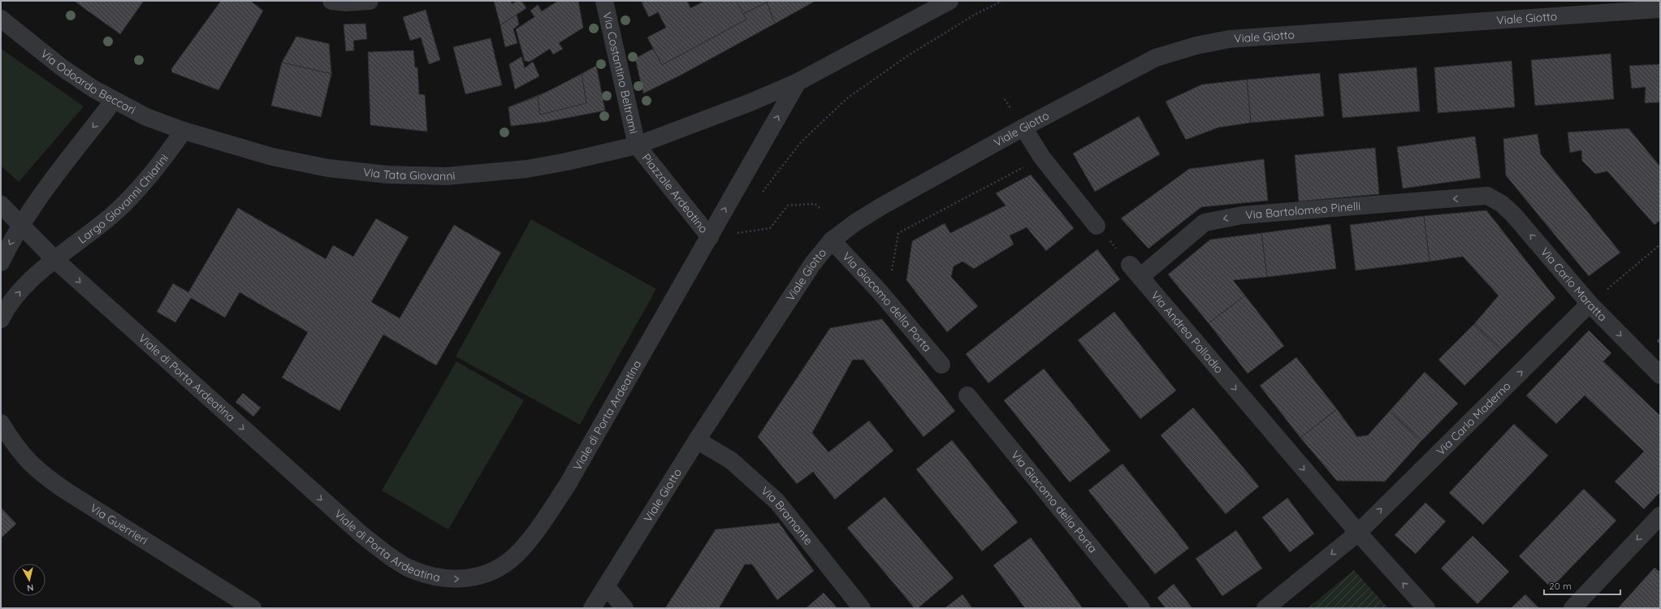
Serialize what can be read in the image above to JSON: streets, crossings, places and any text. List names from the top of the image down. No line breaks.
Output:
{"streets":{"street":["Viale Giotto","Via Costantino Beltrami","Via Odoardo Beccari","Via Tata Giovanni","Piazzale Ardeatino","Largo Giovanni Chiarini","Via Bartolomeo Pinelli","Via Carlo Maratta","Via Giacomo della Porta","Via Andrea Palladio","Viale di Porta Ardeatina","Via Carlo Maderno","Via Bramante","Via Guerrieri"]},"crossings":[["Viale Giotto","Via Giacomo della Porta"],["Viale Giotto","Via Bramante"],["Via Costantino Beltrami","Via Tata Giovanni"],["Via Costantino Beltrami","Piazzale Ardeatino"],["Via Odoardo Beccari","Via Tata Giovanni"],["Via Odoardo Beccari","Largo Giovanni Chiarini"],["Via Tata Giovanni","Piazzale Ardeatino"],["Via Tata Giovanni","Largo Giovanni Chiarini"],["Piazzale Ardeatino","Viale di Porta Ardeatina"],["Largo Giovanni Chiarini","Viale di Porta Ardeatina"],["Via Bartolomeo Pinelli","Via Carlo Maratta"],["Via Bartolomeo Pinelli","Via Andrea Palladio"],["Via Carlo Maratta","Via Carlo Maderno"],["Via Andrea Palladio","Via Carlo Maderno"]],"one_way":["Via Bartolomeo Pinelli"],"scale_bar":"20 m","north":"bottom"}
